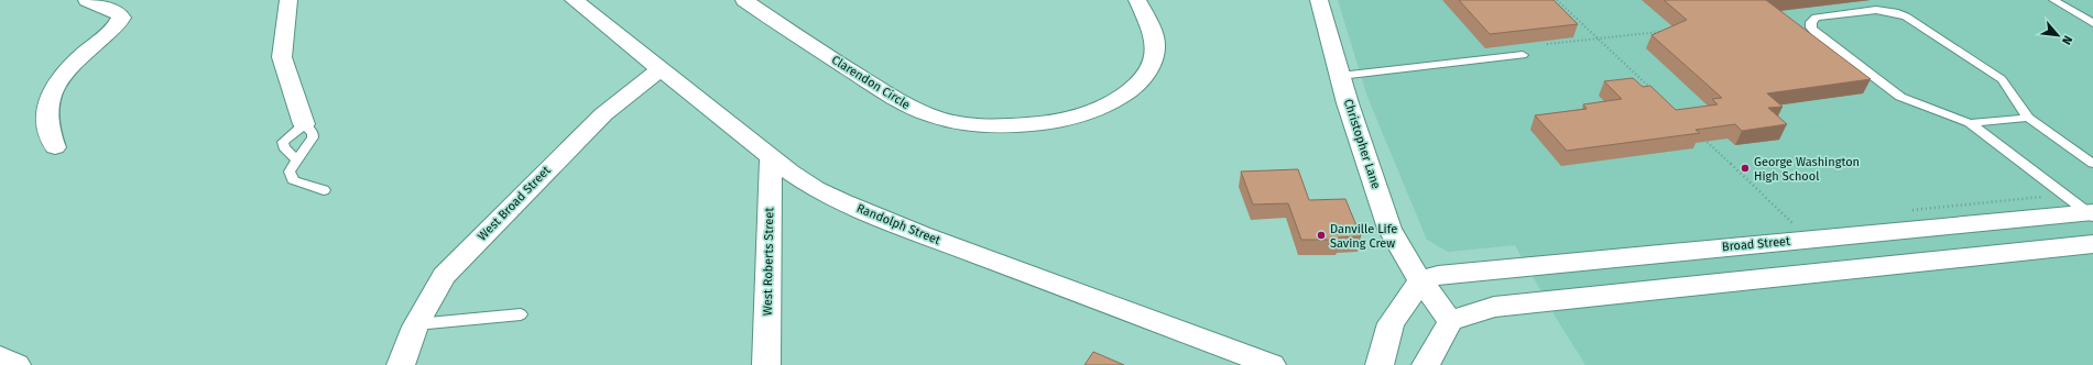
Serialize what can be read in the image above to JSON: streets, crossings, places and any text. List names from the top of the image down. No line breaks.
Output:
{"streets":{"street":["Clarendon Circle","Christopher Lane","West Broad Street","Randolph Street","Broad Street","West Roberts Street"]},"crossings":[["Christopher Lane","Broad Street"],["West Broad Street","Randolph Street"],["Randolph Street","West Roberts Street"]],"places":["George Washington High School","Danville Life Saving Crew"],"north":"bottom right"}
